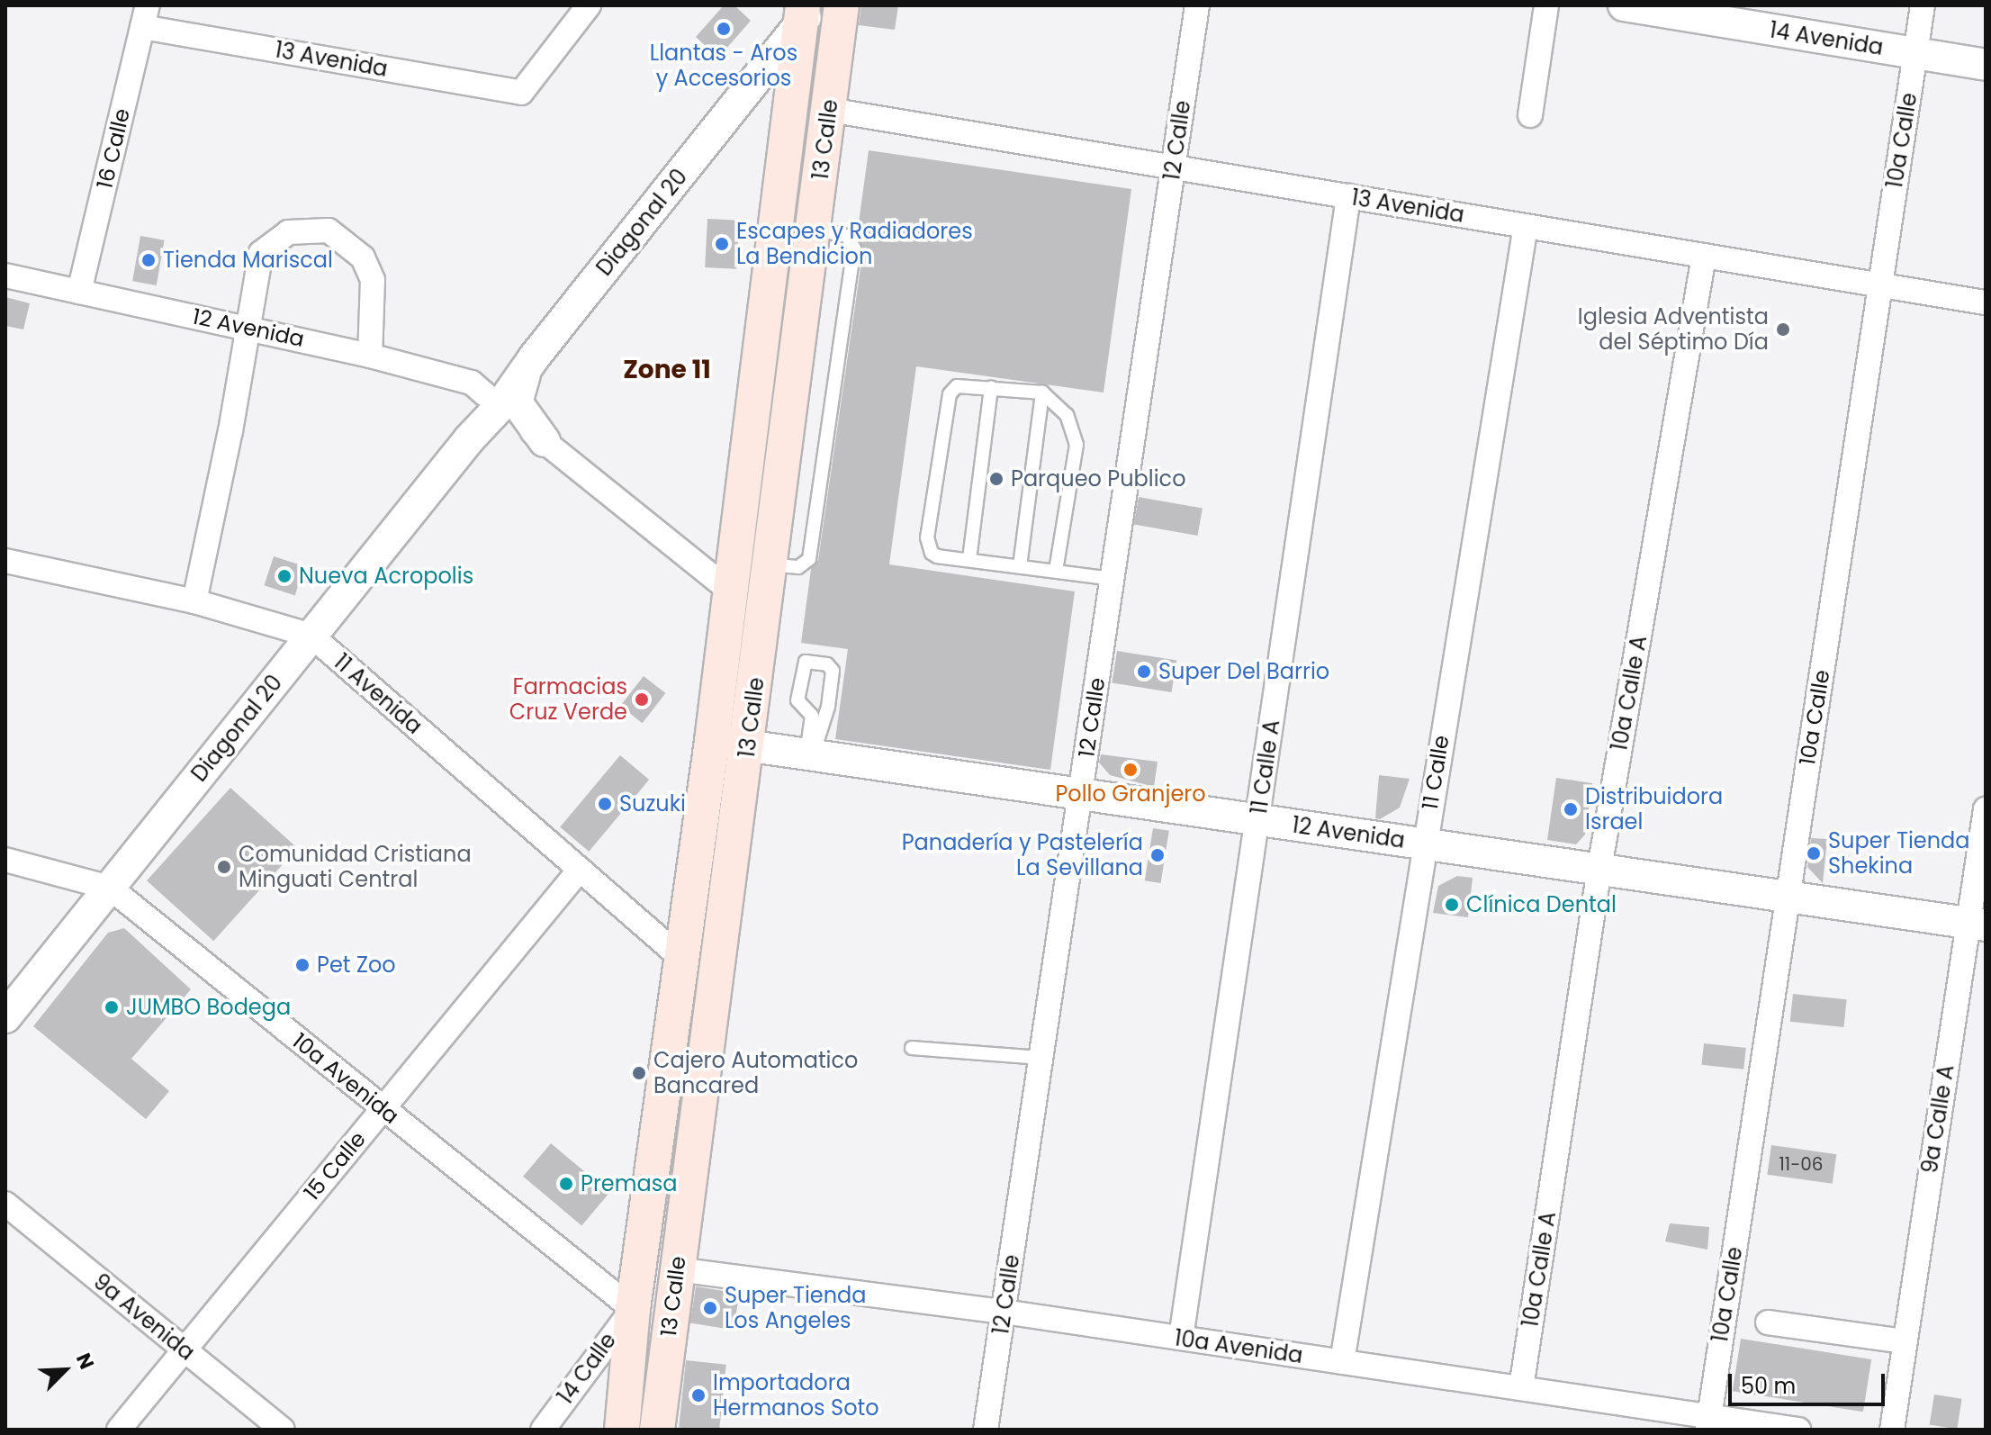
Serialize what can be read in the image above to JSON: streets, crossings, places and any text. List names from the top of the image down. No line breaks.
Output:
{"streets":{"main road":["13 Calle"],"street":["14 Avenida","13 Avenida","12 Calle","10a Calle","16 Calle","Diagonal 20","12 Avenida","10a Calle A","11 Avenida","11 Calle A","11 Calle","10a Avenida","9a Calle A","15 Calle","9a Avenida","14 Calle"]},"crossings":[["14 Avenida","10a Calle"],["13 Avenida","13 Calle"],["13 Avenida","12 Calle"],["13 Avenida","10a Calle"],["13 Avenida","16 Calle"],["13 Avenida","10a Calle A"],["13 Avenida","11 Calle A"],["13 Avenida","11 Calle"],["13 Calle","Diagonal 20"],["13 Calle","12 Avenida"],["13 Calle","11 Avenida"],["13 Calle","10a Avenida"],["13 Calle","14 Calle"],["12 Calle","12 Avenida"],["12 Calle","10a Avenida"],["10a Calle","12 Avenida"],["10a Calle","10a Avenida"],["16 Calle","12 Avenida"],["Diagonal 20","12 Avenida"],["Diagonal 20","11 Avenida"],["Diagonal 20","10a Avenida"],["12 Avenida","10a Calle A"],["12 Avenida","11 Calle A"],["12 Avenida","11 Calle"],["12 Avenida","9a Calle A"],["10a Calle A","10a Avenida"],["11 Avenida","15 Calle"],["11 Calle A","10a Avenida"],["11 Calle","10a Avenida"],["10a Avenida","15 Calle"],["10a Avenida","14 Calle"],["15 Calle","9a Avenida"]],"districts":["Zone 11"],"places":["Llantas - Aros y Accesorios","Escapes y Radiadores La Bendicion","Tienda Mariscal","Iglesia Adventista del Séptimo Día","Parqueo Publico","Nueva Acropolis","Super Del Barrio","Farmacias Cruz Verde","Pollo Granjero","Suzuki","Distribuidora Israel","Super Tienda Shekina","Panadería y Pastelería La Sevillana","Comunidad Cristiana Minguati Central","Clínica Dental","Pet Zoo","JUMBO Bodega","Cajero Automatico Bancared","Premasa","Super Tienda Los Angeles","Importadora Hermanos Soto"],"house_numbers":["11-06"],"scale_bar":"50 m","north":"top right"}
